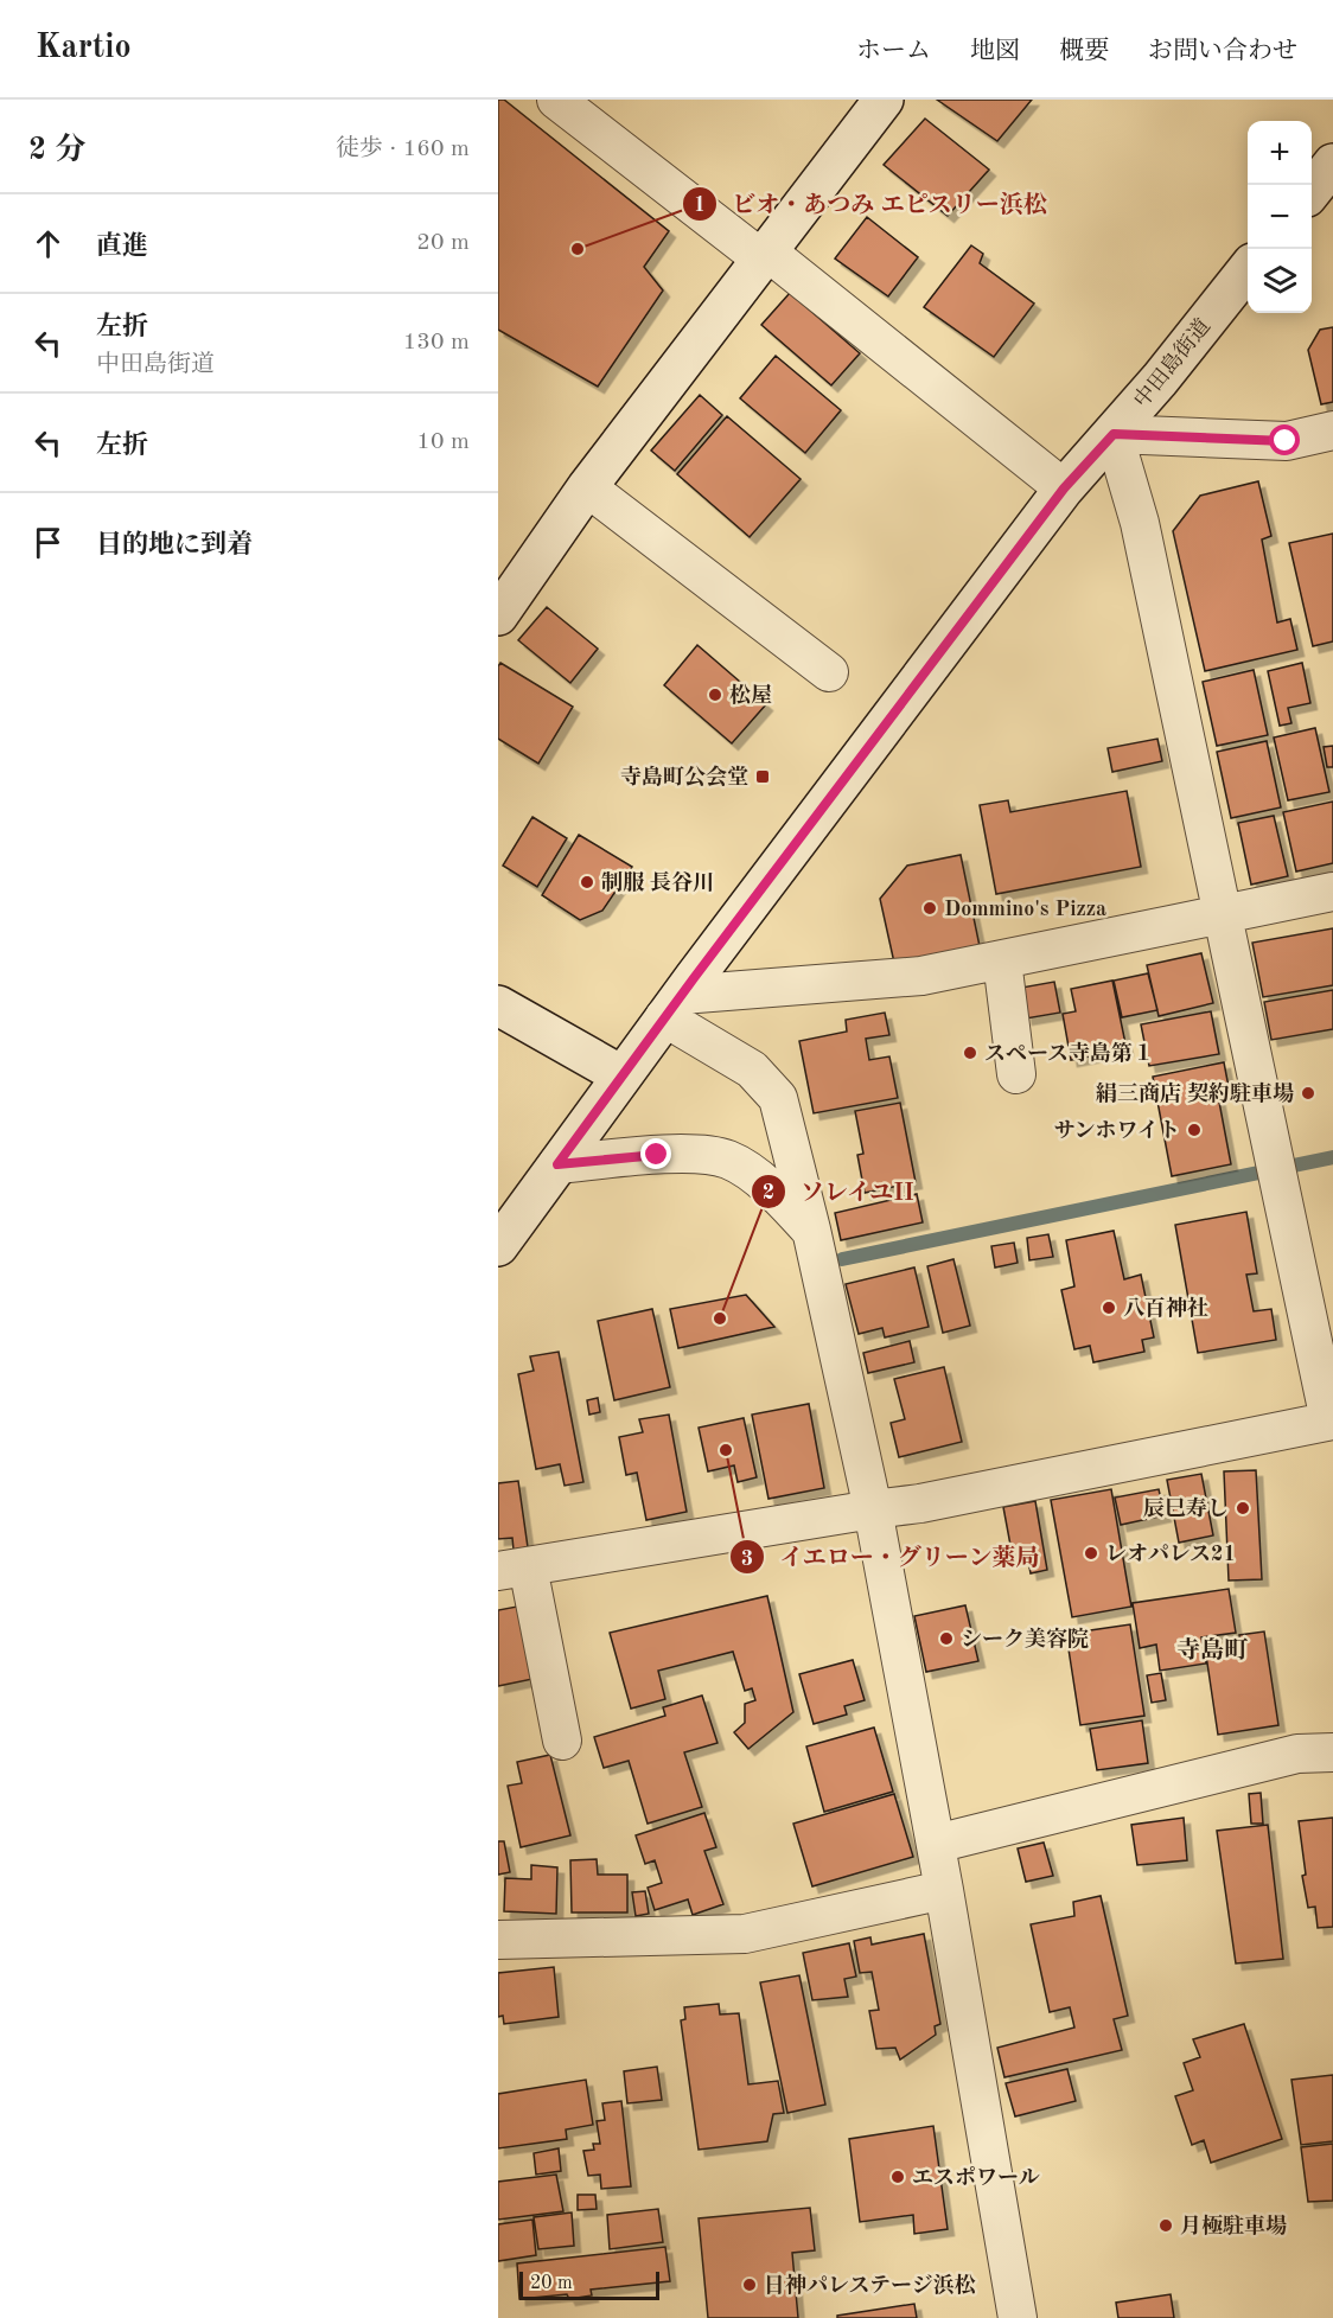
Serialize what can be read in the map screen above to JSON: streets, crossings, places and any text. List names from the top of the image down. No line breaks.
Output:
{"streets":{"street":["中田島街道"]},"districts":["寺島町"],"places":{"other":["ビオ・あつみ エピスリー浜松","松屋","制服 長谷川","Dommino's Pizza","スペース寺島第１","絹三商店 契約駐車場","サンホワイト","八百神社","ソレイユII","イエロー・グリーン薬局","辰巳寿し","レオパレス21","シーク美容院","エスポワール","月極駐車場","日神パレステージ浜松"],"transit":["寺島町公会堂"]},"scale_bar":"20 m","page":{"header":"Kartio","nav":["ホーム","地図","概要","お問い合わせ"],"heading":["2 分","徒歩 · 160 m"],"map_buttons":["+","−"],"list":[["直進","20 m"],["左折","中田島街道","130 m"],["左折","10 m"],"目的地に到着"],"scale":"20 m"}}
